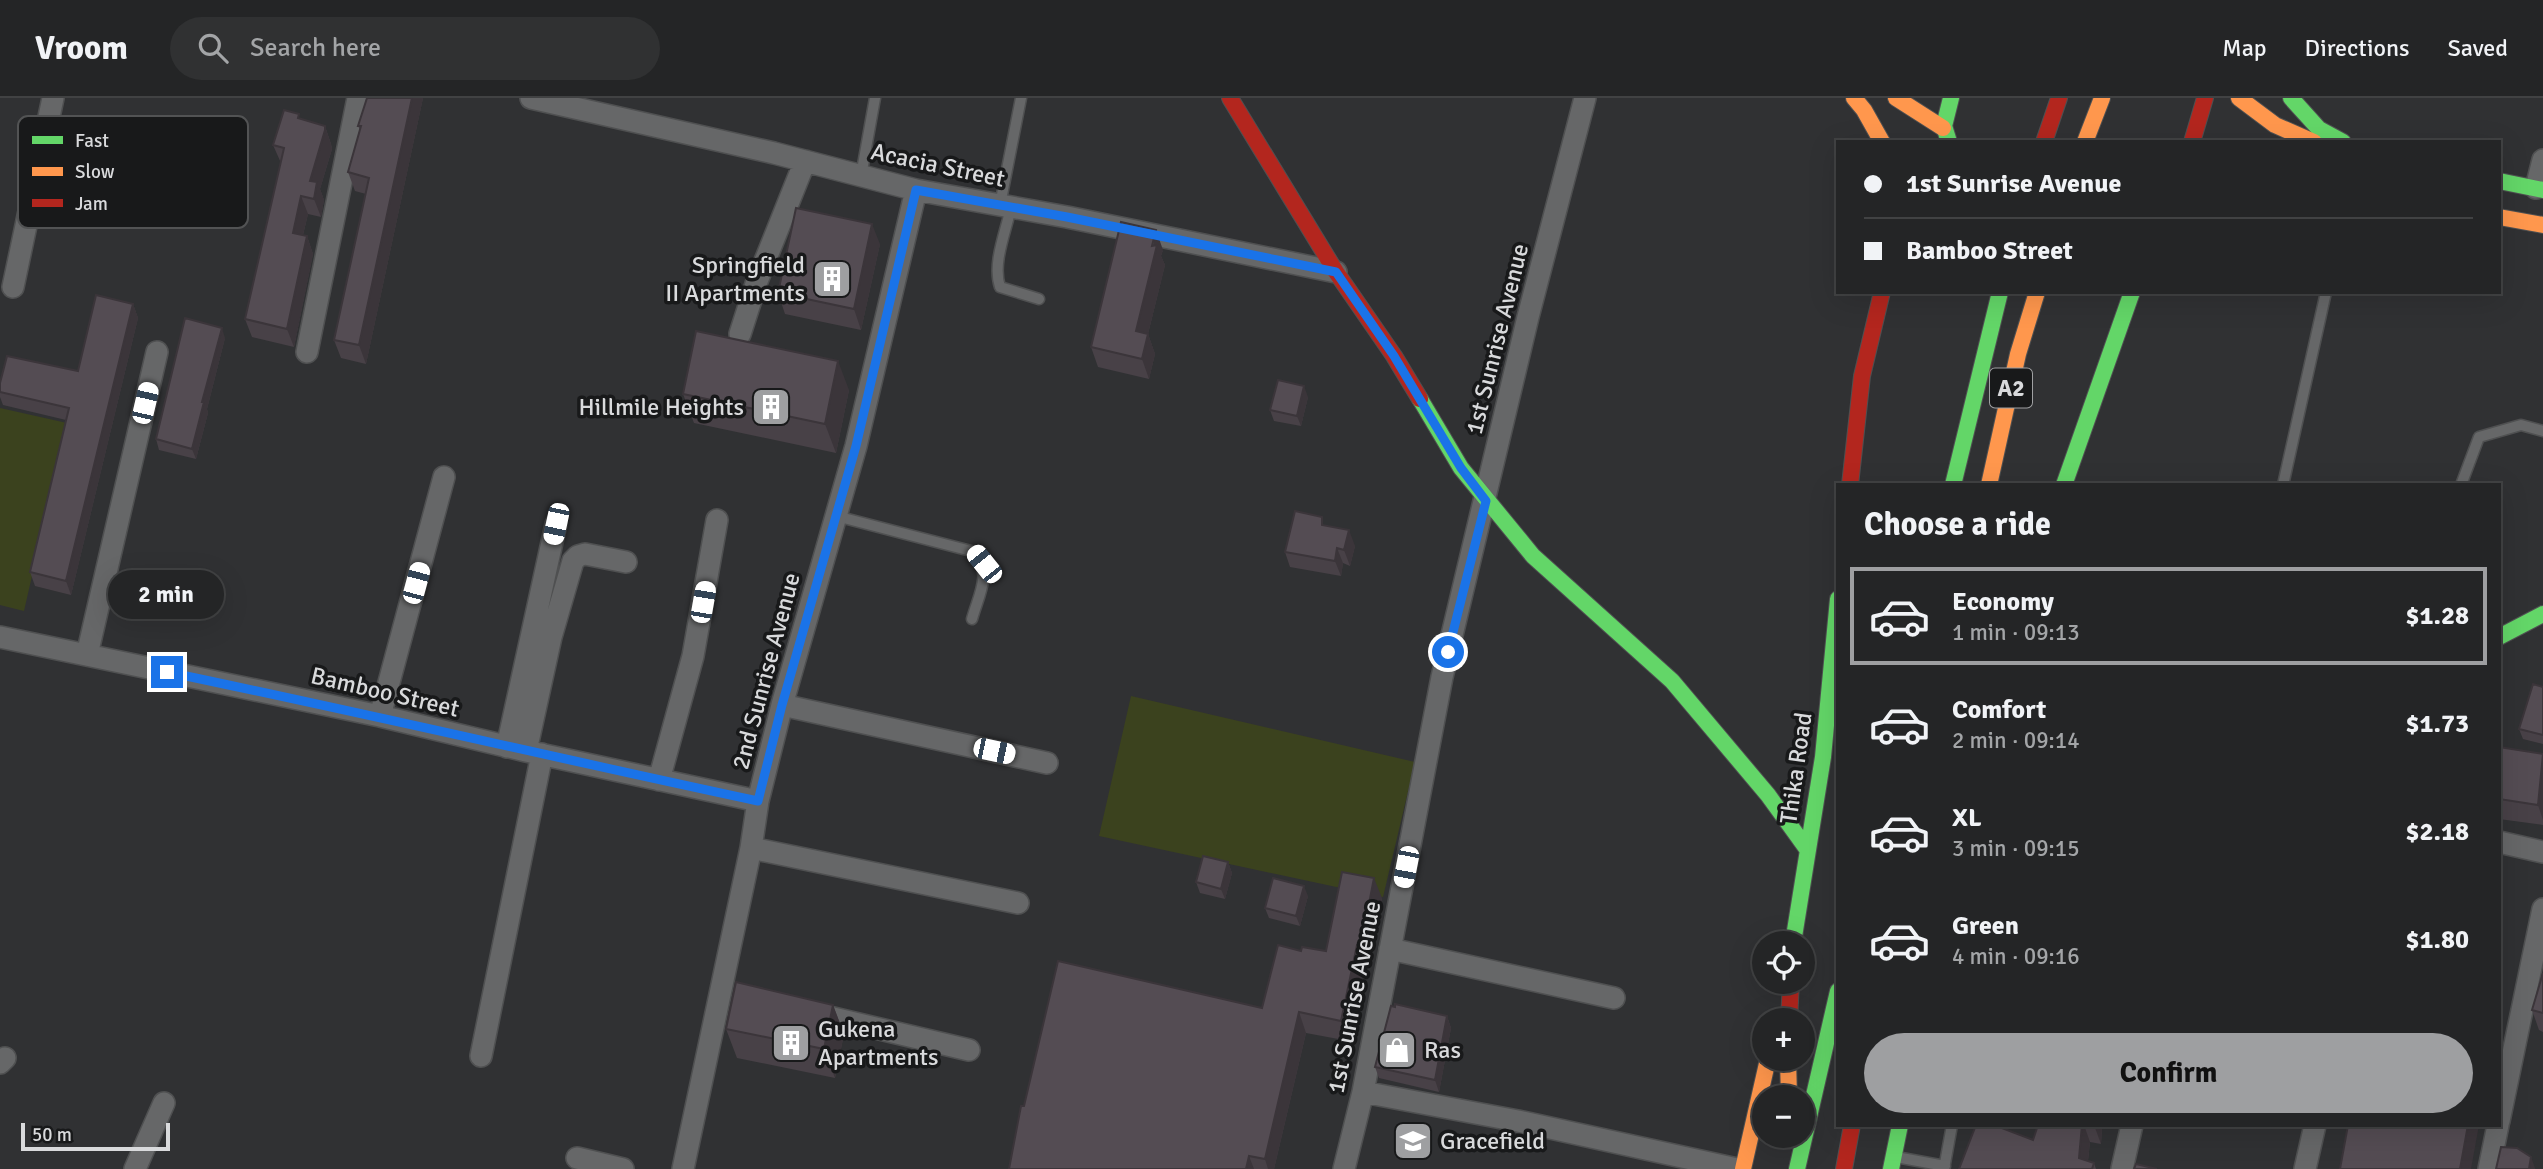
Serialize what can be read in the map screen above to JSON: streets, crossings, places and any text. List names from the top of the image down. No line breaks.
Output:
{"streets":{"main road":["A2","Thika Road"],"street":["Acacia Street","1st Sunrise Avenue","2nd Sunrise Avenue","Bamboo Street"]},"crossings":[["Acacia Street","2nd Sunrise Avenue"],["2nd Sunrise Avenue","Bamboo Street"]],"places":{"building":["Springfield II Apartments","Hillmile Heights","Gukena Apartments"],"shop":["Ras"],"school or university":["Gracefield"]},"legend":["Fast","Slow","Jam"],"scale_bar":"50 m","page":{"header":"Vroom","search":"Search here","nav":["Map","Directions","Saved"],"banner":["1st Sunrise Avenue","Bamboo Street"],"heading":"Choose a ride","list":[{"name":"Economy","note":"1 min · 09:13","value":"$1.28"},{"name":"Comfort","note":"2 min · 09:14","value":"$1.73"},{"name":"XL","note":"3 min · 09:15","value":"$2.18"},{"name":"Green","note":"4 min · 09:16","value":"$1.80"}],"bubble":"2 min","map_buttons":["+","−"],"buttons":"Confirm","scale":"50 m"}}
